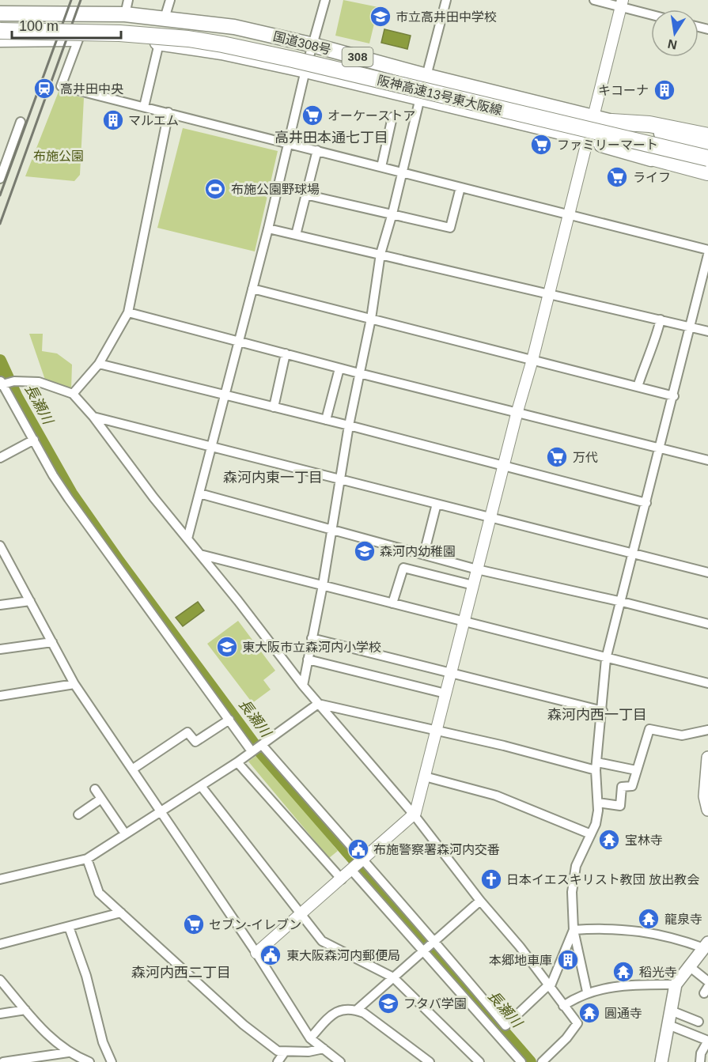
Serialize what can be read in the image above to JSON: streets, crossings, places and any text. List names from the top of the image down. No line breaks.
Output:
{"streets":{"highway":["国道308号","308","阪神高速13号東大阪線"]},"crossings":[["国道308号","阪神高速13号東大阪線"]],"districts":["高井田本通七丁目","森河内東一丁目","森河内西一丁目","森河内西二丁目"],"water":["長瀬川"],"parks":["布施公園"],"places":{"school or university":["市立高井田中学校","森河内幼稚園","東大阪市立森河内小学校","フタバ学園"],"station":["高井田中央"],"building":["キコーナ","マルエム","本郷地車庫"],"supermarket":["オーケーストア","ファミリーマート","ライフ","万代","セブン-イレブン"],"sports":["布施公園野球場"],"temple":["宝林寺","龍泉寺","稻光寺","圓通寺"],"public building":["布施警察署森河内交番","東大阪森河内郵便局"],"church":["日本イエスキリスト教団 放出教会"]},"scale_bar":"100 m","north":"bottom"}
